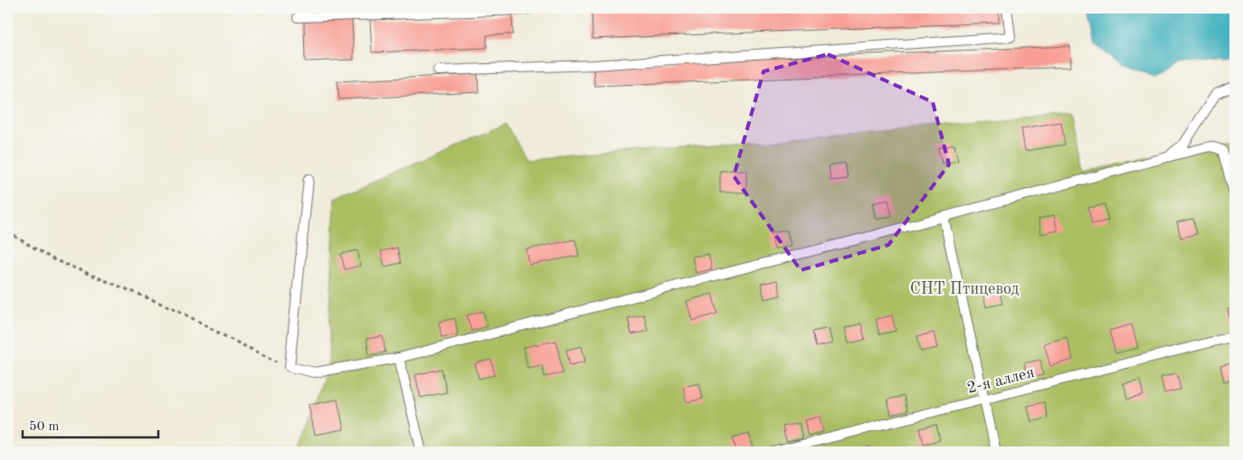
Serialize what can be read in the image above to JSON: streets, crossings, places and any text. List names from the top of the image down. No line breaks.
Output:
{"streets":{"lane":["2-я аллея"]},"parks":["СНТ Птицевод"],"scale_bar":"50 m"}
